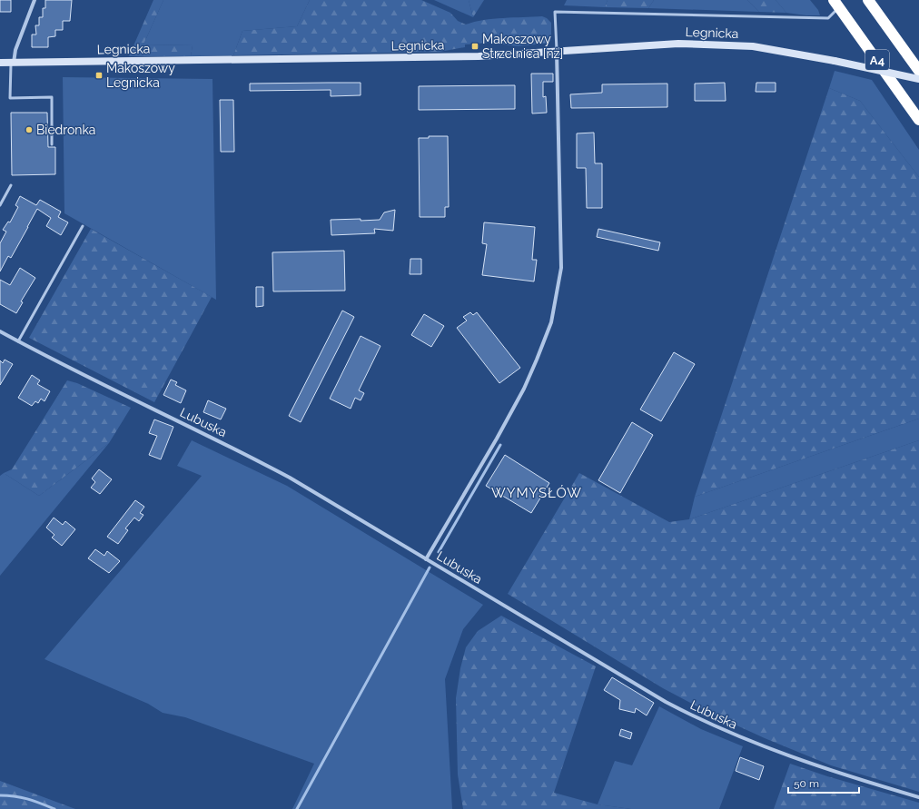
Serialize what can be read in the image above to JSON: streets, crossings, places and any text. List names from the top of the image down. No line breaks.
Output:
{"streets":{"highway":["A4"],"main road":["Legnicka"],"street":["Lubuska"]},"districts":["WYMYSŁÓW"],"places":{"transit":["Makoszowy Strzelnica [nż]","Makoszowy Legnicka"],"other":["Biedronka"]},"scale_bar":"50 m"}
